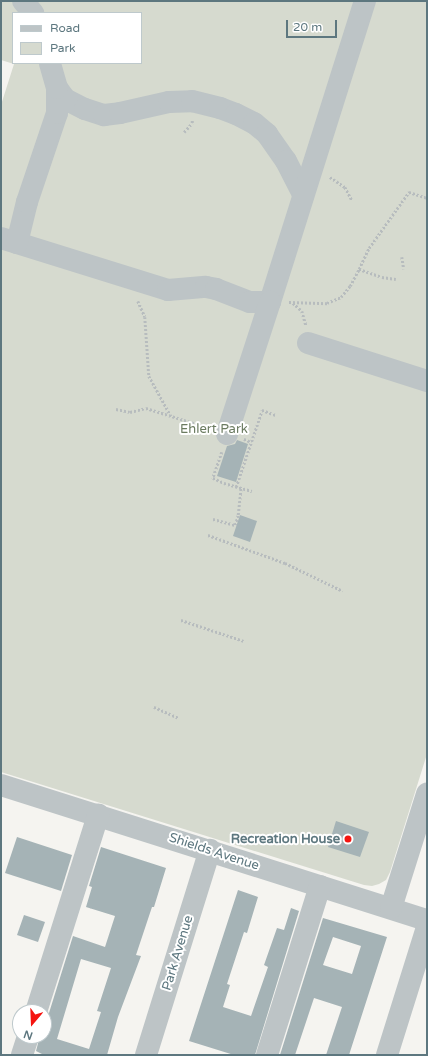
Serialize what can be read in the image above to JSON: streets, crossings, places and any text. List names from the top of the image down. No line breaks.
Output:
{"streets":{"street":["Shields Avenue","Park Avenue"]},"crossings":[["Shields Avenue","Park Avenue"]],"parks":["Ehlert Park"],"places":["Recreation House"],"legend":["Road","Park"],"scale_bar":"20 m","north":"bottom"}
